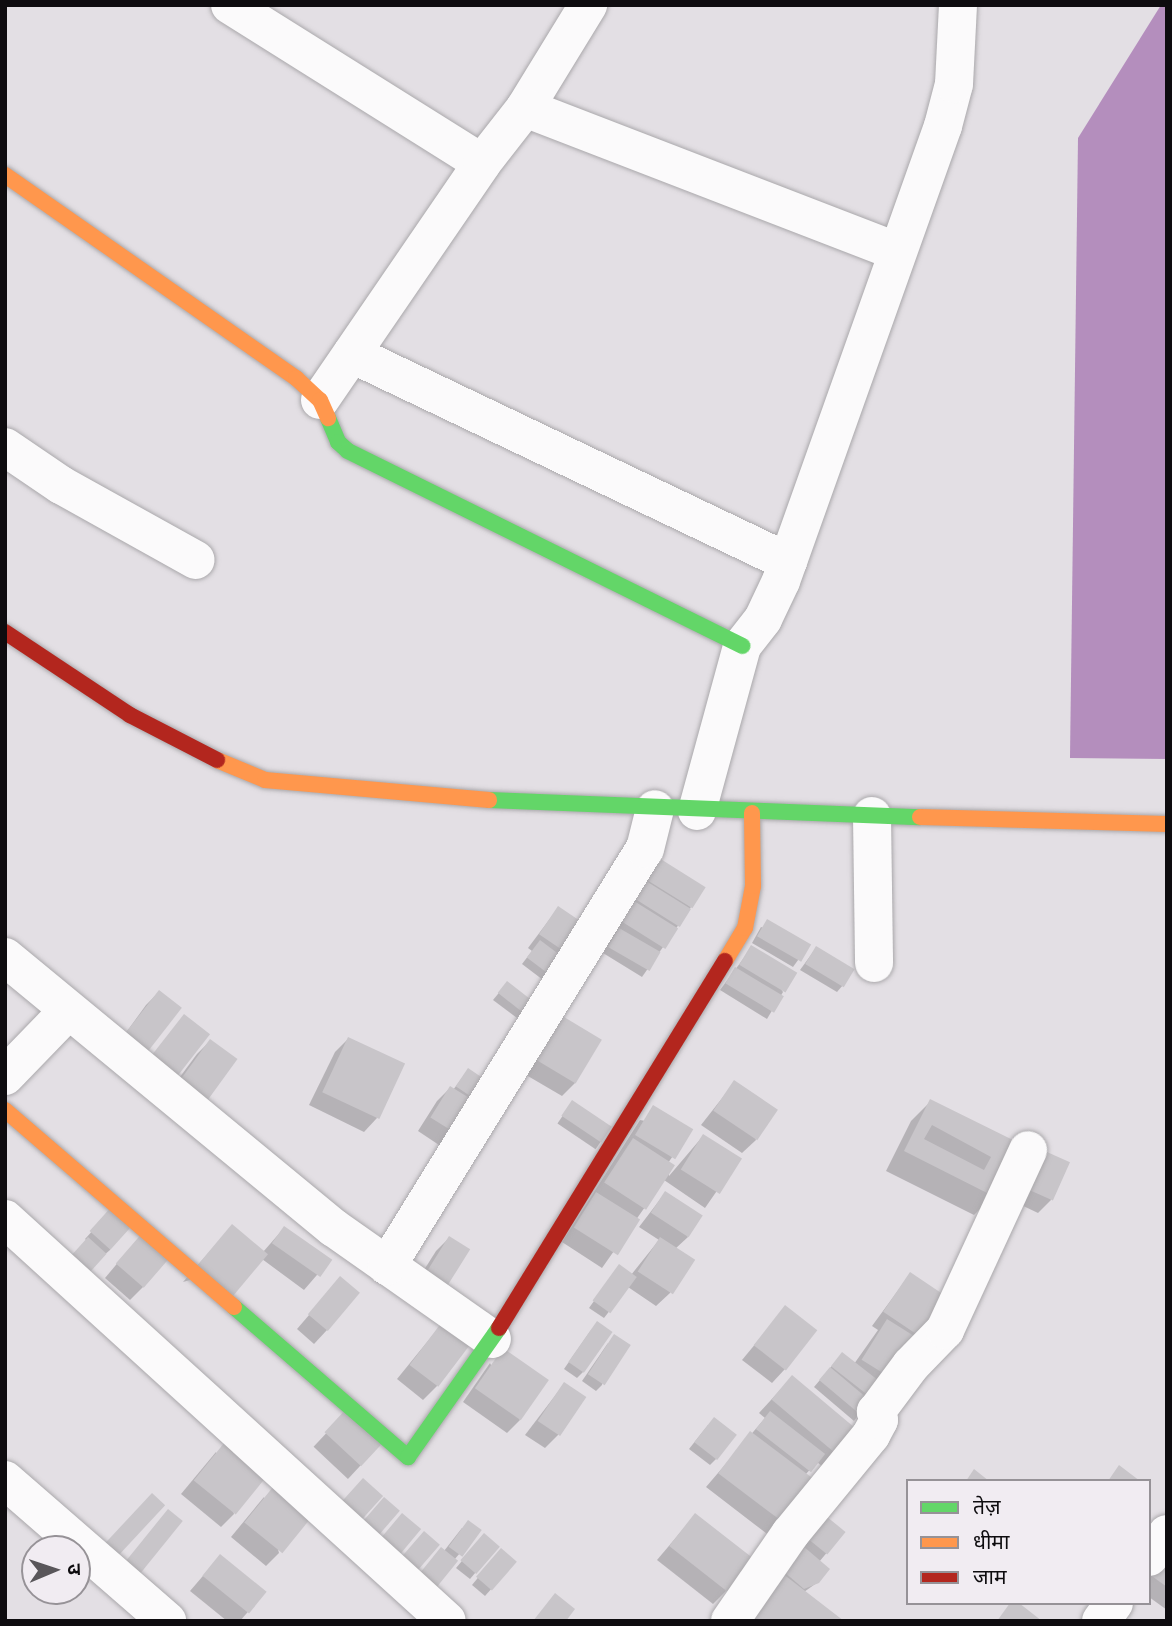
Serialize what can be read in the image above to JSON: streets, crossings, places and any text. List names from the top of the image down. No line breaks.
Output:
{"legend":["तेज़","धीमा","जाम"],"north":"right"}
